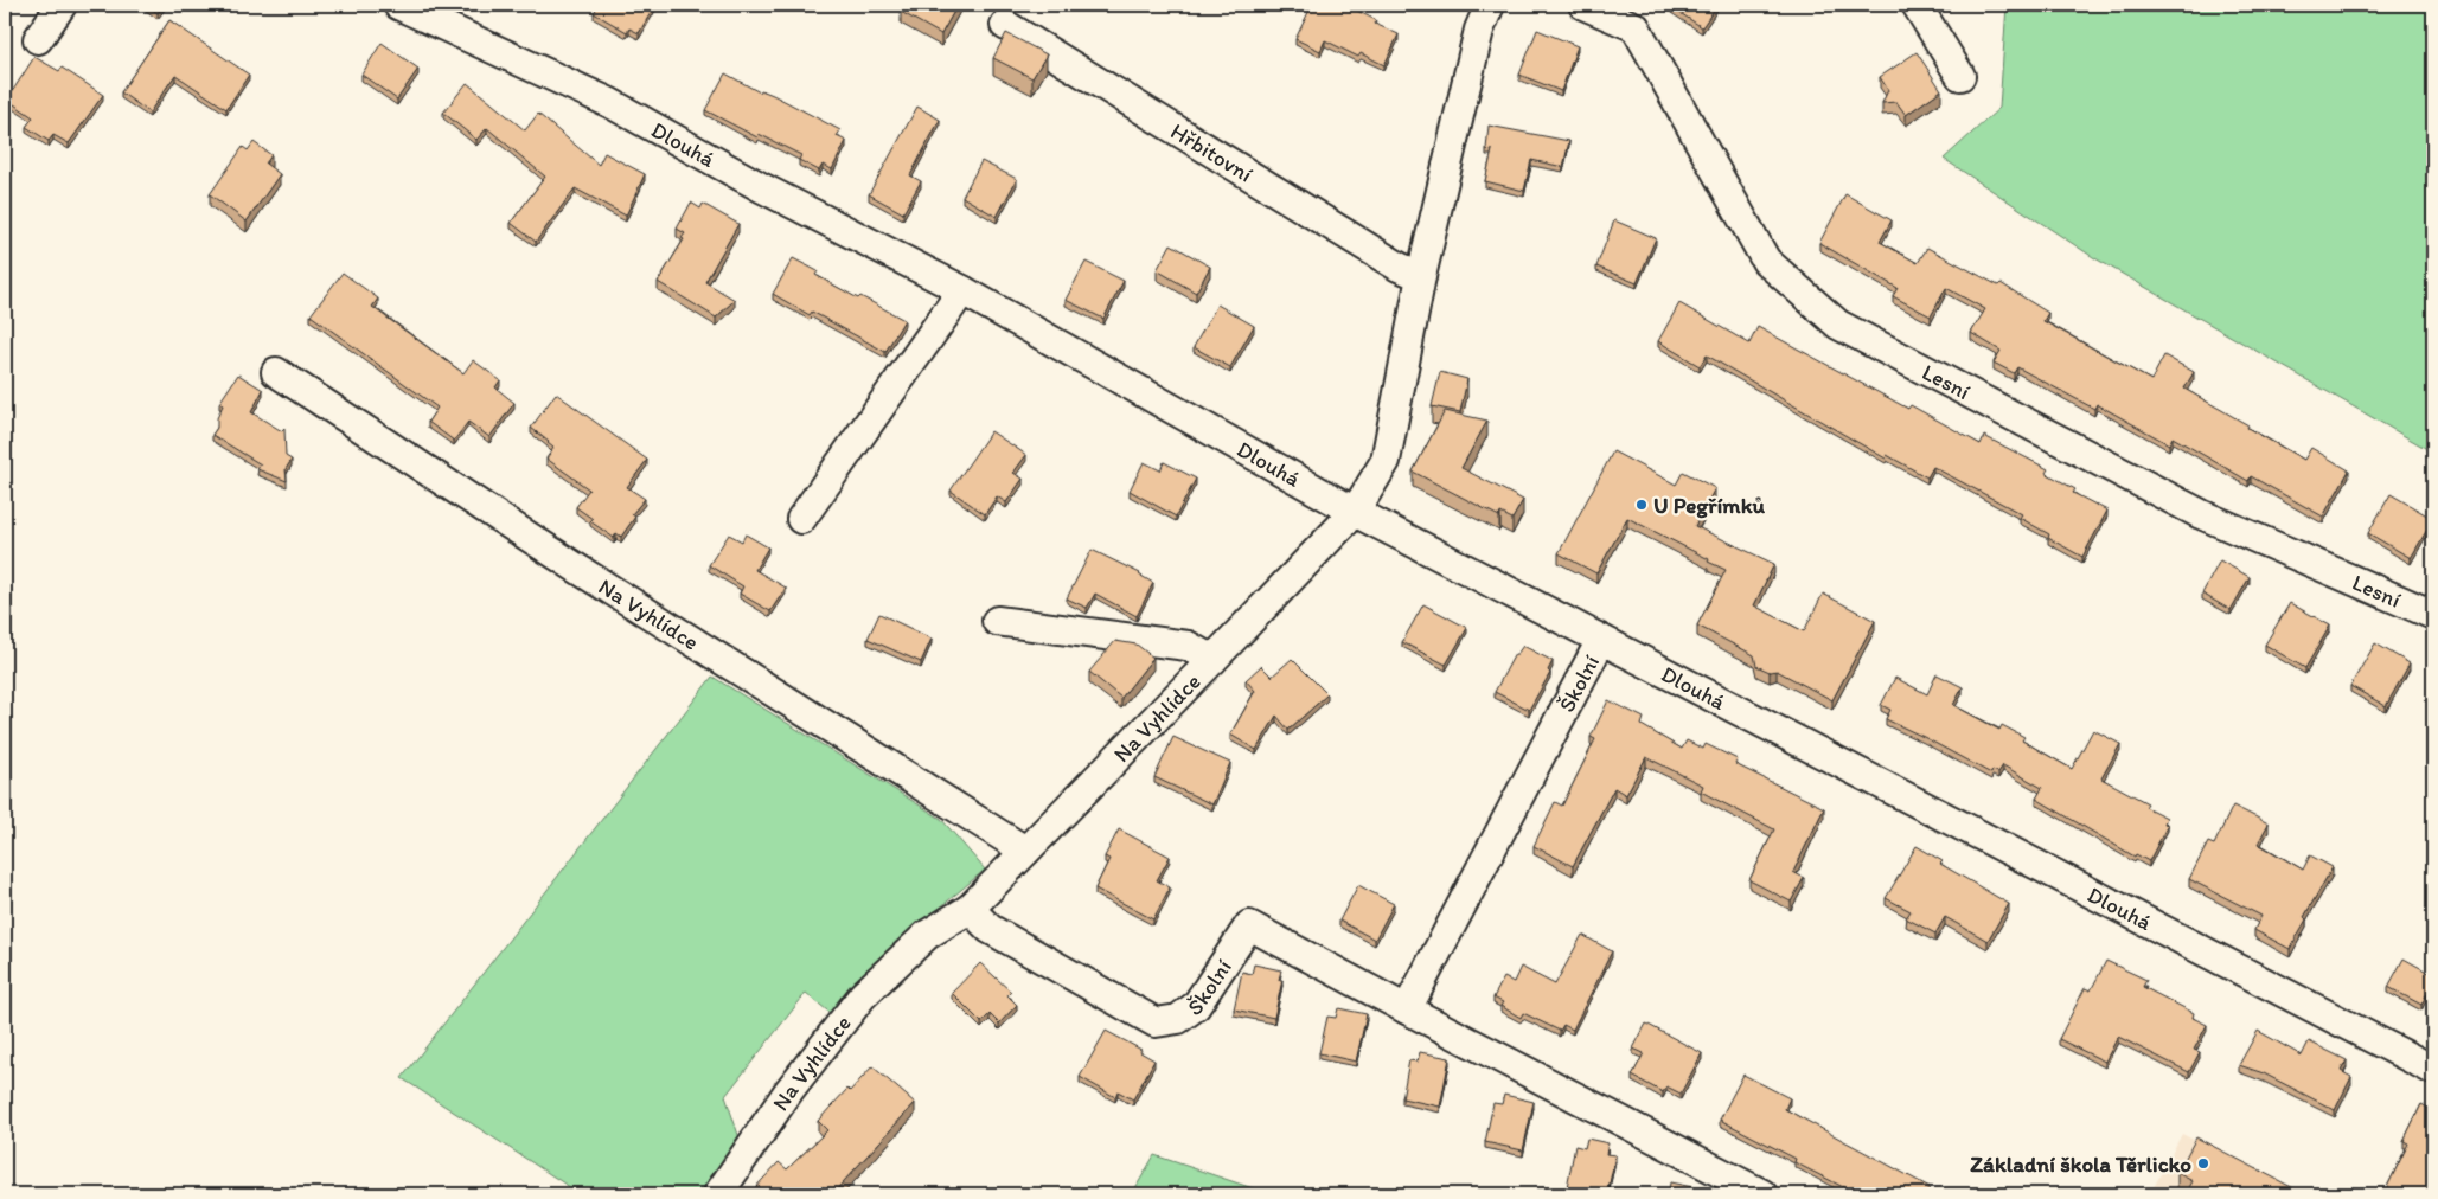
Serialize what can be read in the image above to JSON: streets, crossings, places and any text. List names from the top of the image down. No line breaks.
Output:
{"streets":{"street":["Dlouhá","Hřbitovní","Lesní","Na Vyhlídce","Školní"]},"crossings":[["Dlouhá","Na Vyhlídce"],["Dlouhá","Školní"],["Na Vyhlídce","Školní"]],"places":["U Pegřímků","Základní škola Těrlicko"]}
